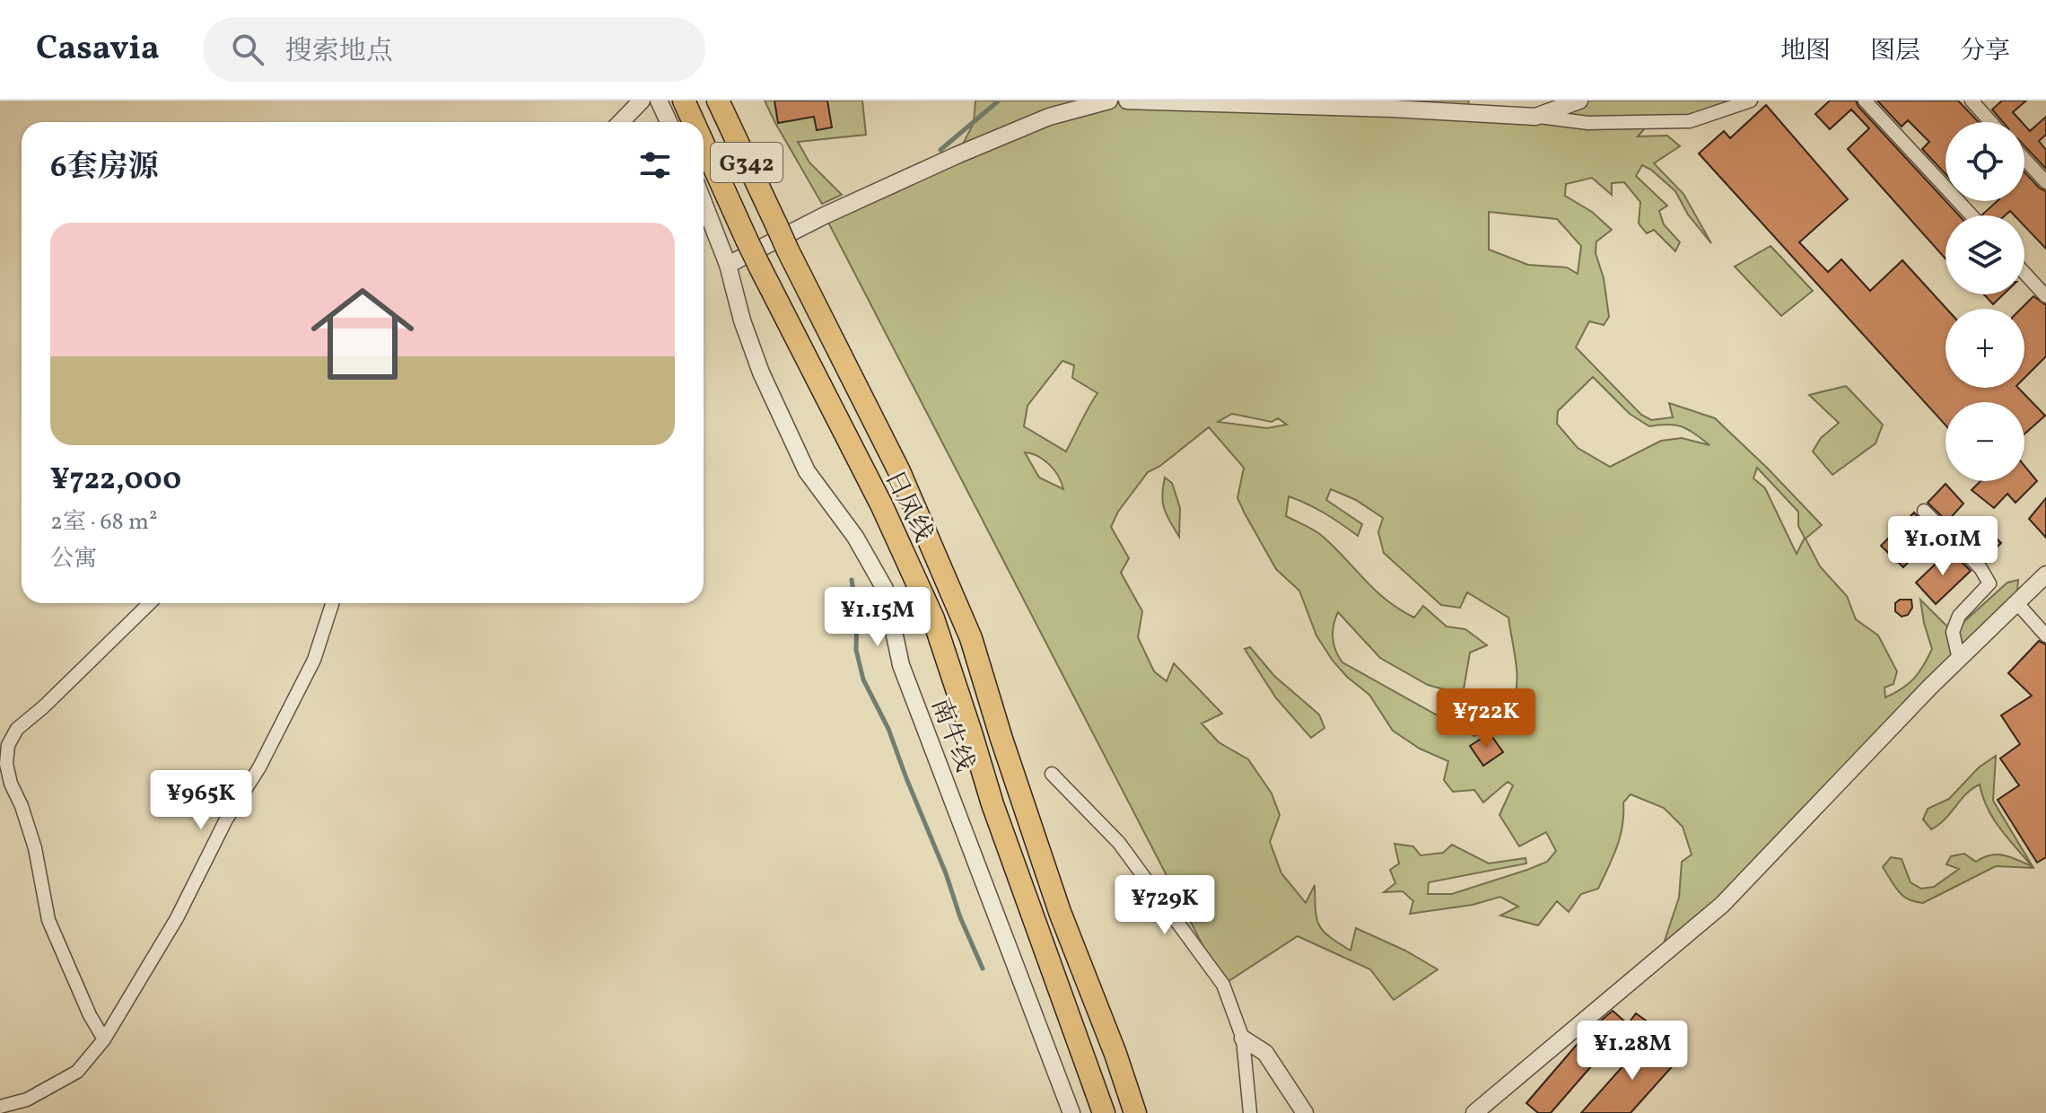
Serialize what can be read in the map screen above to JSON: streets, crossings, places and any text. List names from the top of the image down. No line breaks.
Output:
{"streets":{"highway":["G342","日凤线"],"street":["南牛线"]},"page":{"header":"Casavia","search":"搜索地点","nav":["地图","图层","分享"],"map_buttons":["+","−"],"heading":"6套房源","list":[{"name":"¥722,000","note":"2室 · 68 m² · 公寓"}],"price":["¥1.01M","¥1.15M","¥722K","¥965K","¥729K","¥1.28M"]}}
